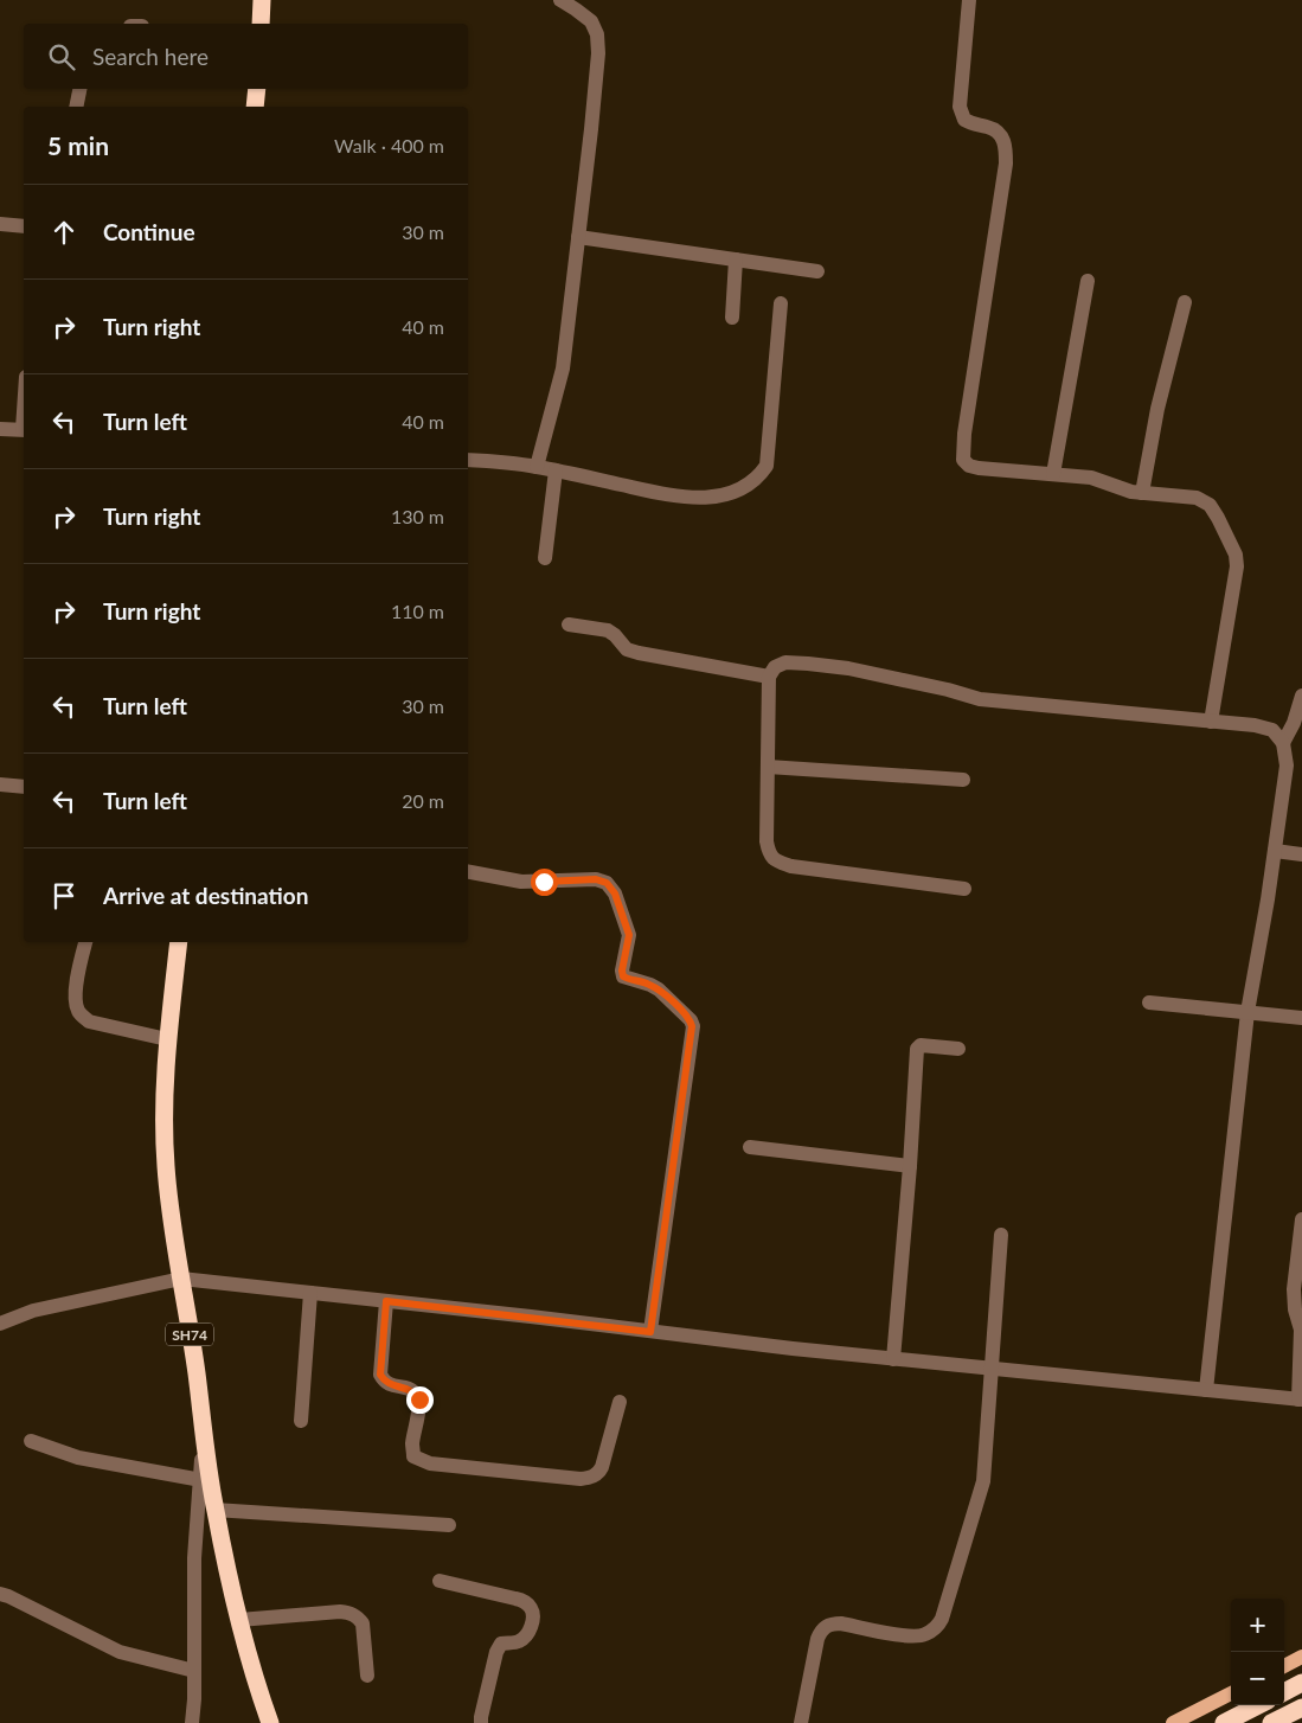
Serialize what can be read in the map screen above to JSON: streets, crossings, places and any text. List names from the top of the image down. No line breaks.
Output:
{"streets":{"highway":["SH74"]},"page":{"search":"Search here","heading":["5 min","Walk · 400 m"],"list":[["Continue","30 m"],["Turn right","40 m"],["Turn left","40 m"],["Turn right","130 m"],["Turn right","110 m"],["Turn left","30 m"],["Turn left","20 m"],"Arrive at destination"],"map_buttons":["+","−"]}}
